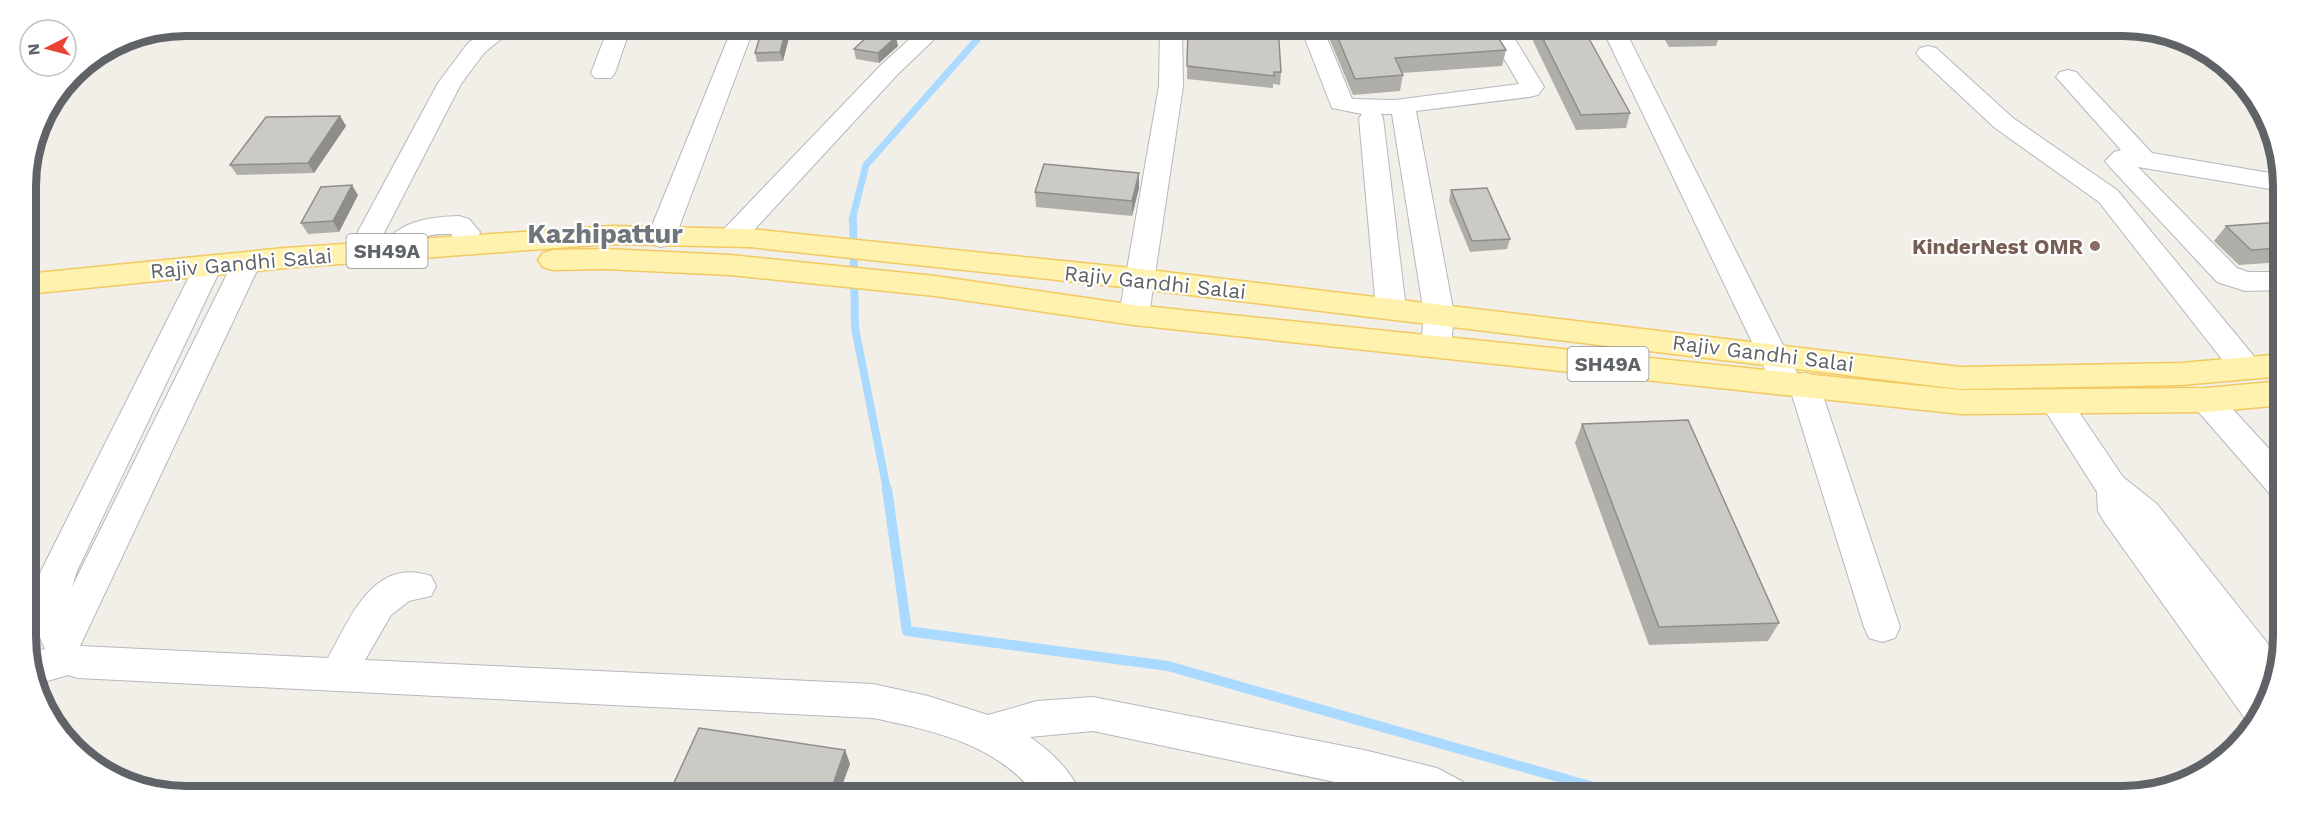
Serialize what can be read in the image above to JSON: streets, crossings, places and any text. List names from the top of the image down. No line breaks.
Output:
{"streets":{"main road":["SH49A","Rajiv Gandhi Salai"]},"districts":["Kazhipattur"],"places":["KinderNest OMR"],"north":"left"}
